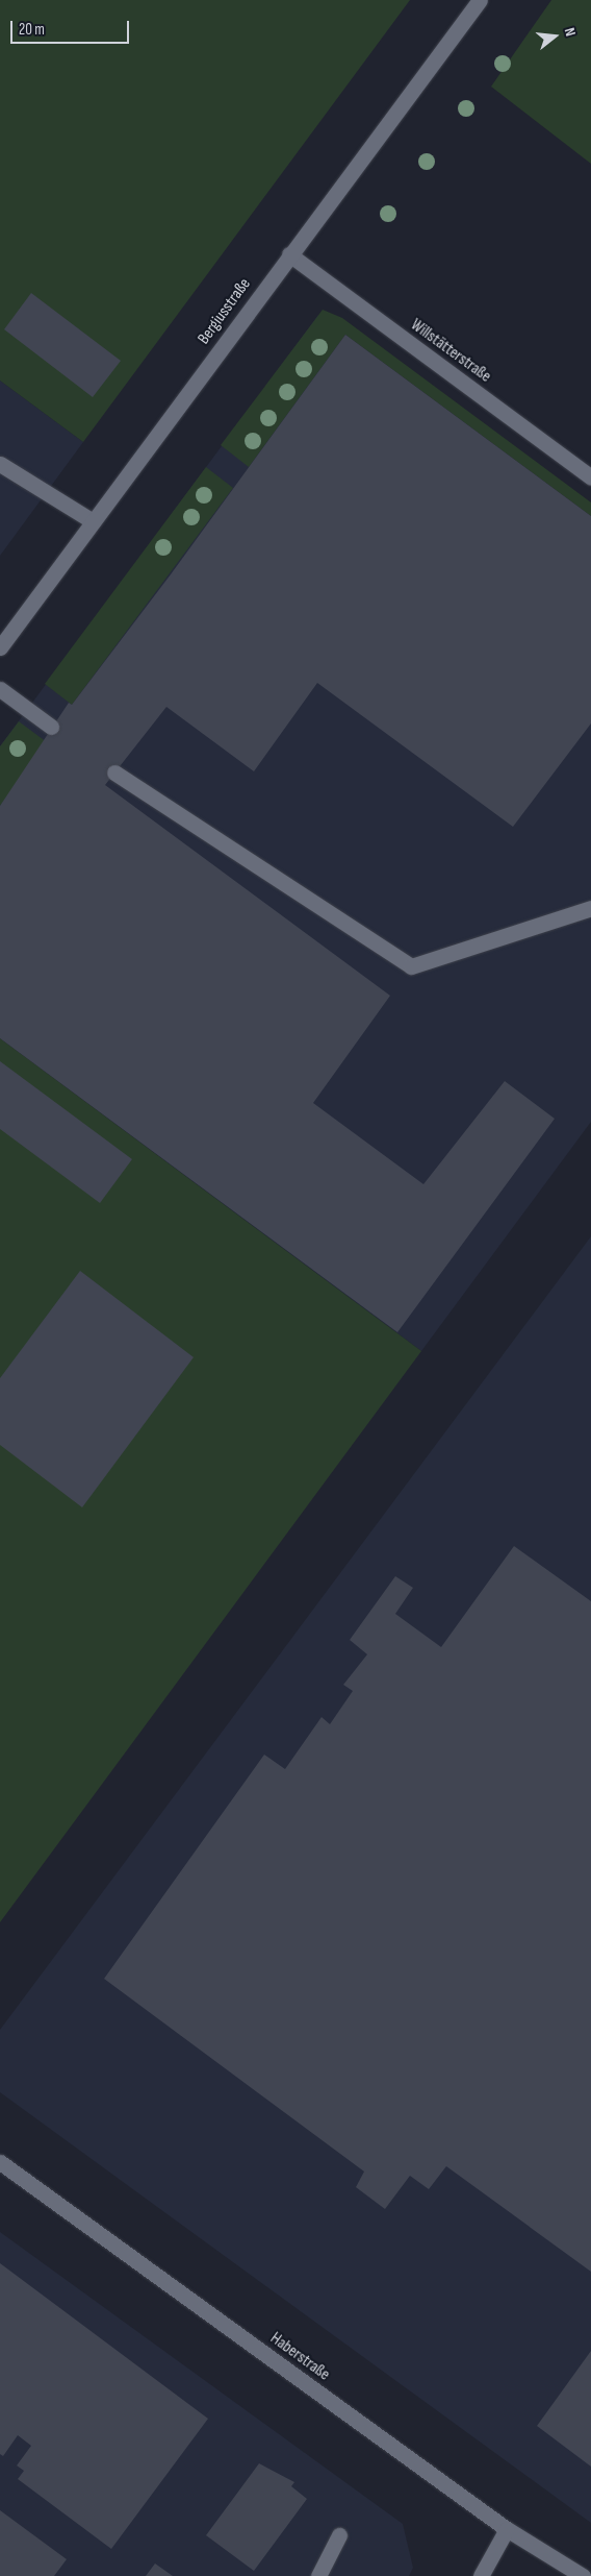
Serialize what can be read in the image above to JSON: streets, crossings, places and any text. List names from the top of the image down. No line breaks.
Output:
{"streets":{"street":["Bergiusstraße","Willstätterstraße","Haberstraße"]},"crossings":[["Bergiusstraße","Willstätterstraße"]],"scale_bar":"20 m","north":"right"}
